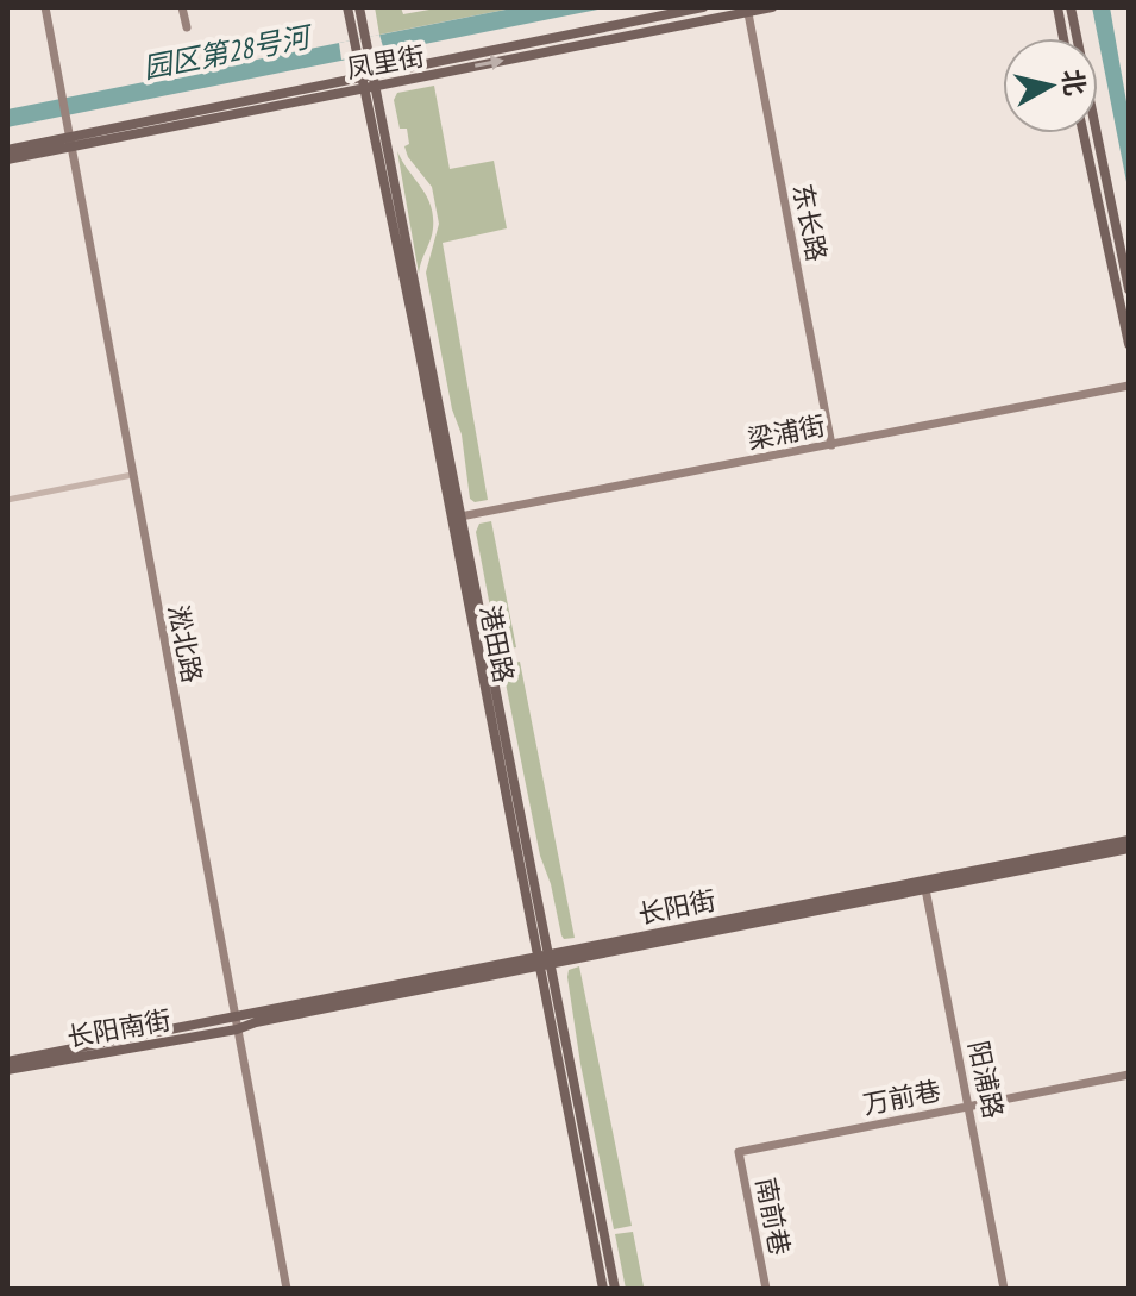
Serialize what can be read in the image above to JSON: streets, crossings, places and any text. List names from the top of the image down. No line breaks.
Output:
{"streets":{"main road":["凤里街","港田路","长阳街","长阳南街"],"street":["东长路","梁浦街","淞北路","阳浦路","万前巷","南前巷"]},"crossings":[["凤里街","东长路"],["凤里街","淞北路"],["凤里街","港田路"],["东长路","梁浦街"],["梁浦街","港田路"],["淞北路","长阳街"],["淞北路","长阳南街"],["港田路","长阳街"],["长阳街","长阳南街"],["长阳街","阳浦路"],["阳浦路","万前巷"],["万前巷","南前巷"]],"water":["园区第28号河"],"north":"right"}
